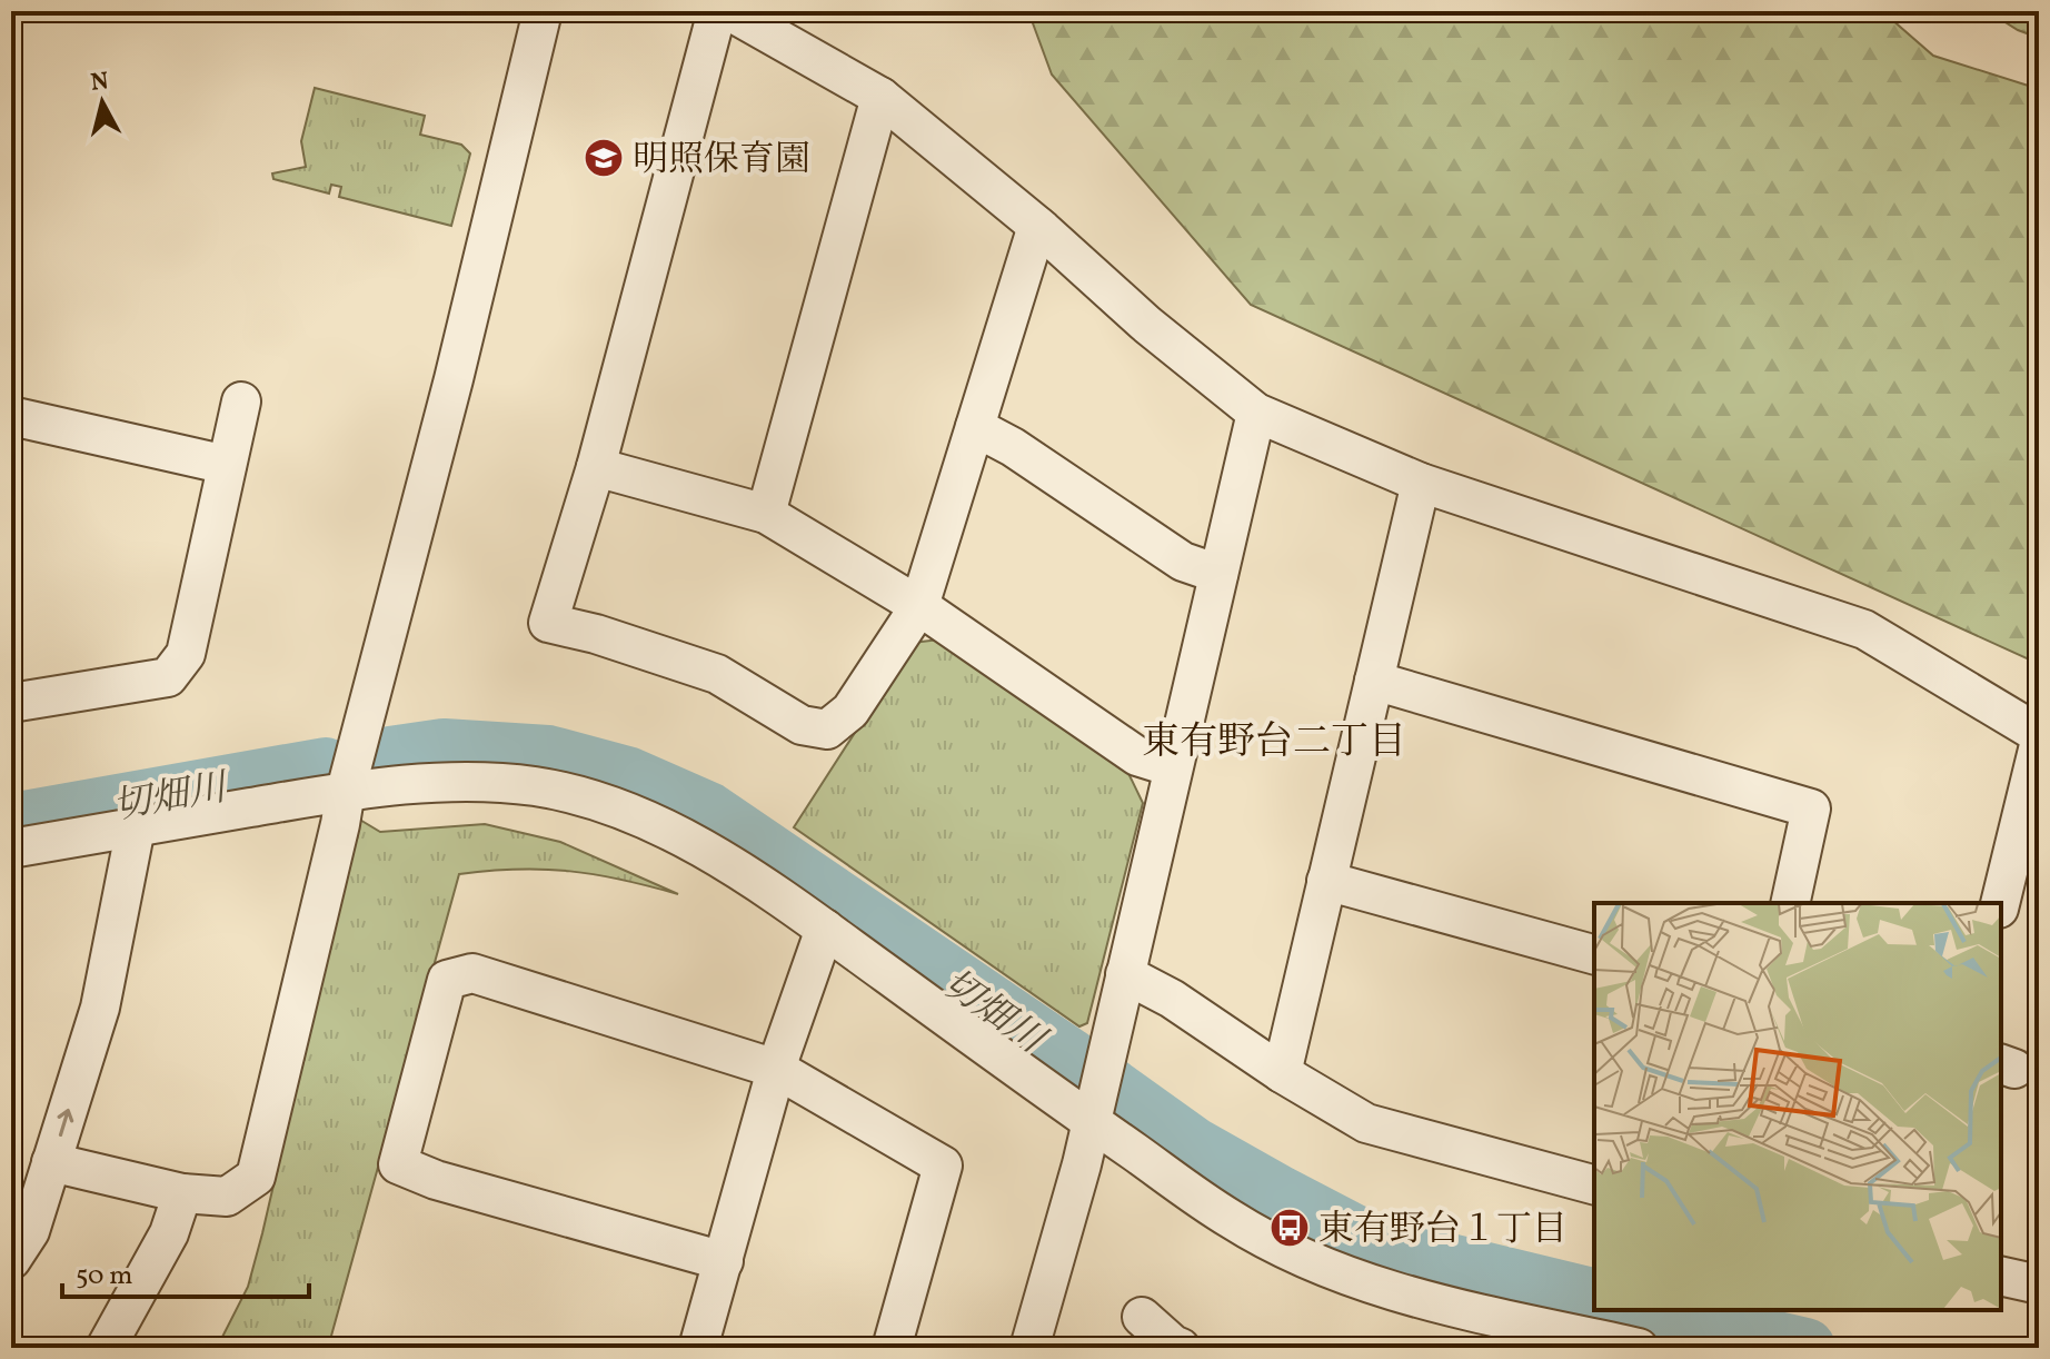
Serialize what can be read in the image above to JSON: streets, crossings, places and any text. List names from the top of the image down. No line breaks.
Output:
{"districts":["東有野台二丁目"],"water":["切畑川"],"places":{"school or university":["明照保育園"],"bus stop":["東有野台１丁目"]},"scale_bar":"50 m","north":"top"}
